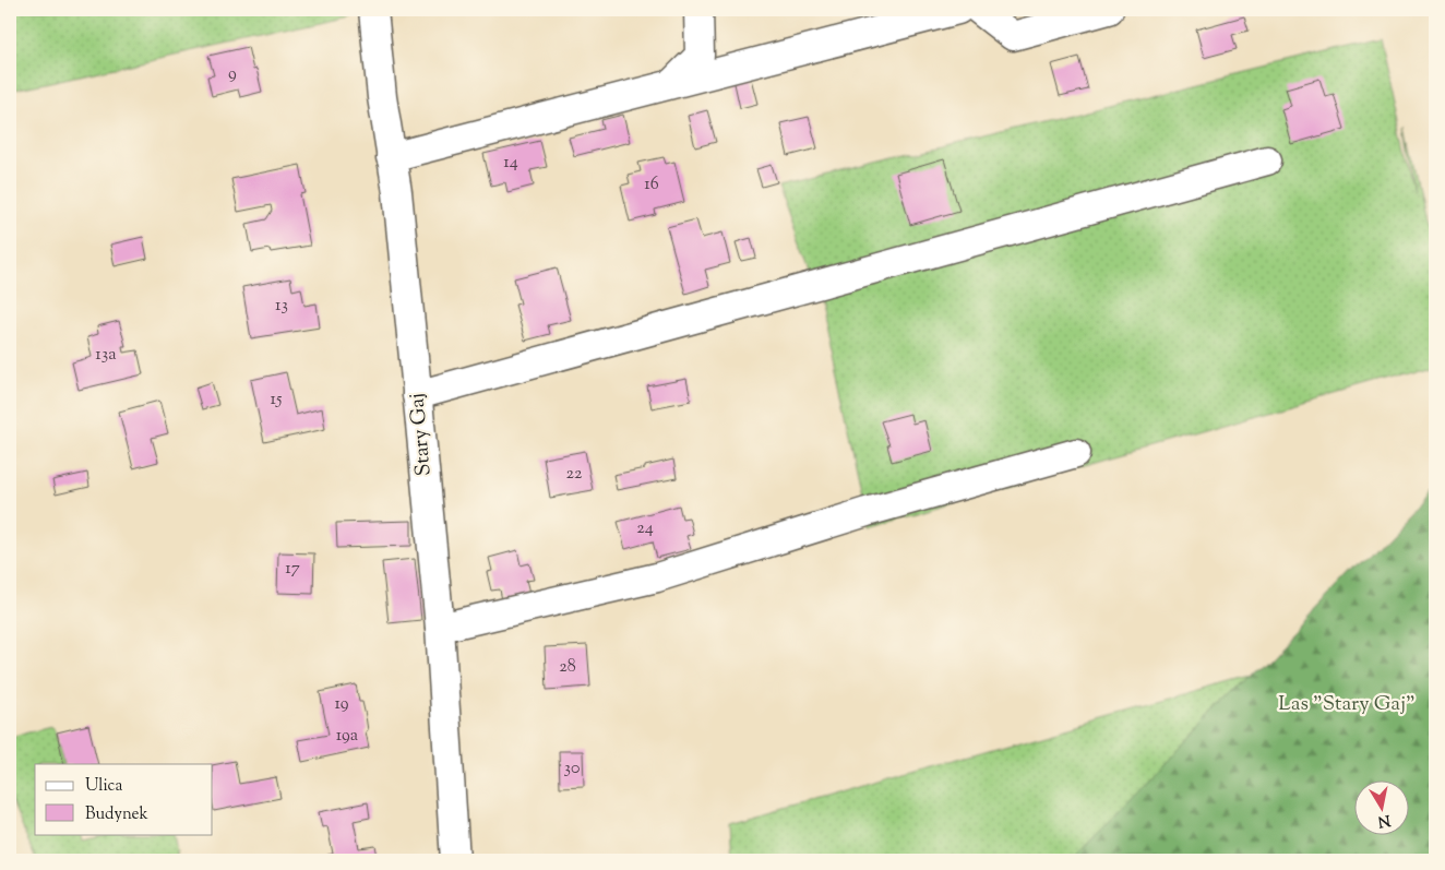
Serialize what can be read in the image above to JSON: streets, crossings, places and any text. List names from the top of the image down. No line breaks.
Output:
{"streets":{"street":["Stary Gaj"]},"parks":["Las \"Stary Gaj\""],"house_numbers":["9","14","16","13","13a","15","22","24","17","28","19","19a","30"],"legend":["Ulica","Budynek"],"north":"bottom"}
